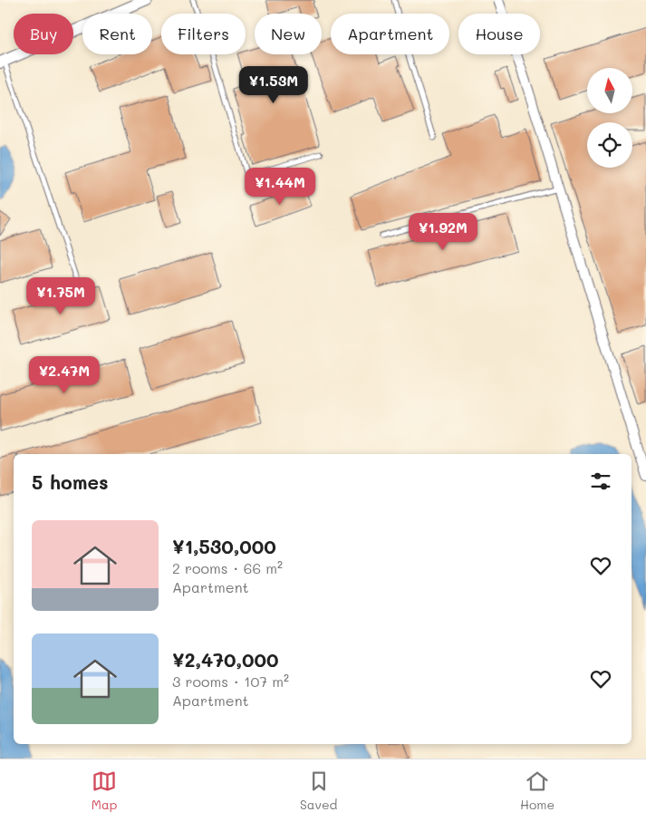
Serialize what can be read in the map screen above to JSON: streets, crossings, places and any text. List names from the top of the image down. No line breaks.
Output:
{"north":"top","page":{"chip":["Buy","Rent","Filters","New","Apartment","House"],"price":["¥1.53M","¥1.44M","¥1.92M","¥1.75M","¥2.47M"],"heading":"5 homes","list":[{"name":"¥1,530,000","note":"2 rooms · 66 m² · Apartment"},{"name":"¥2,470,000","note":"3 rooms · 107 m² · Apartment"}],"tabs":["Map","Saved","Home"]}}
